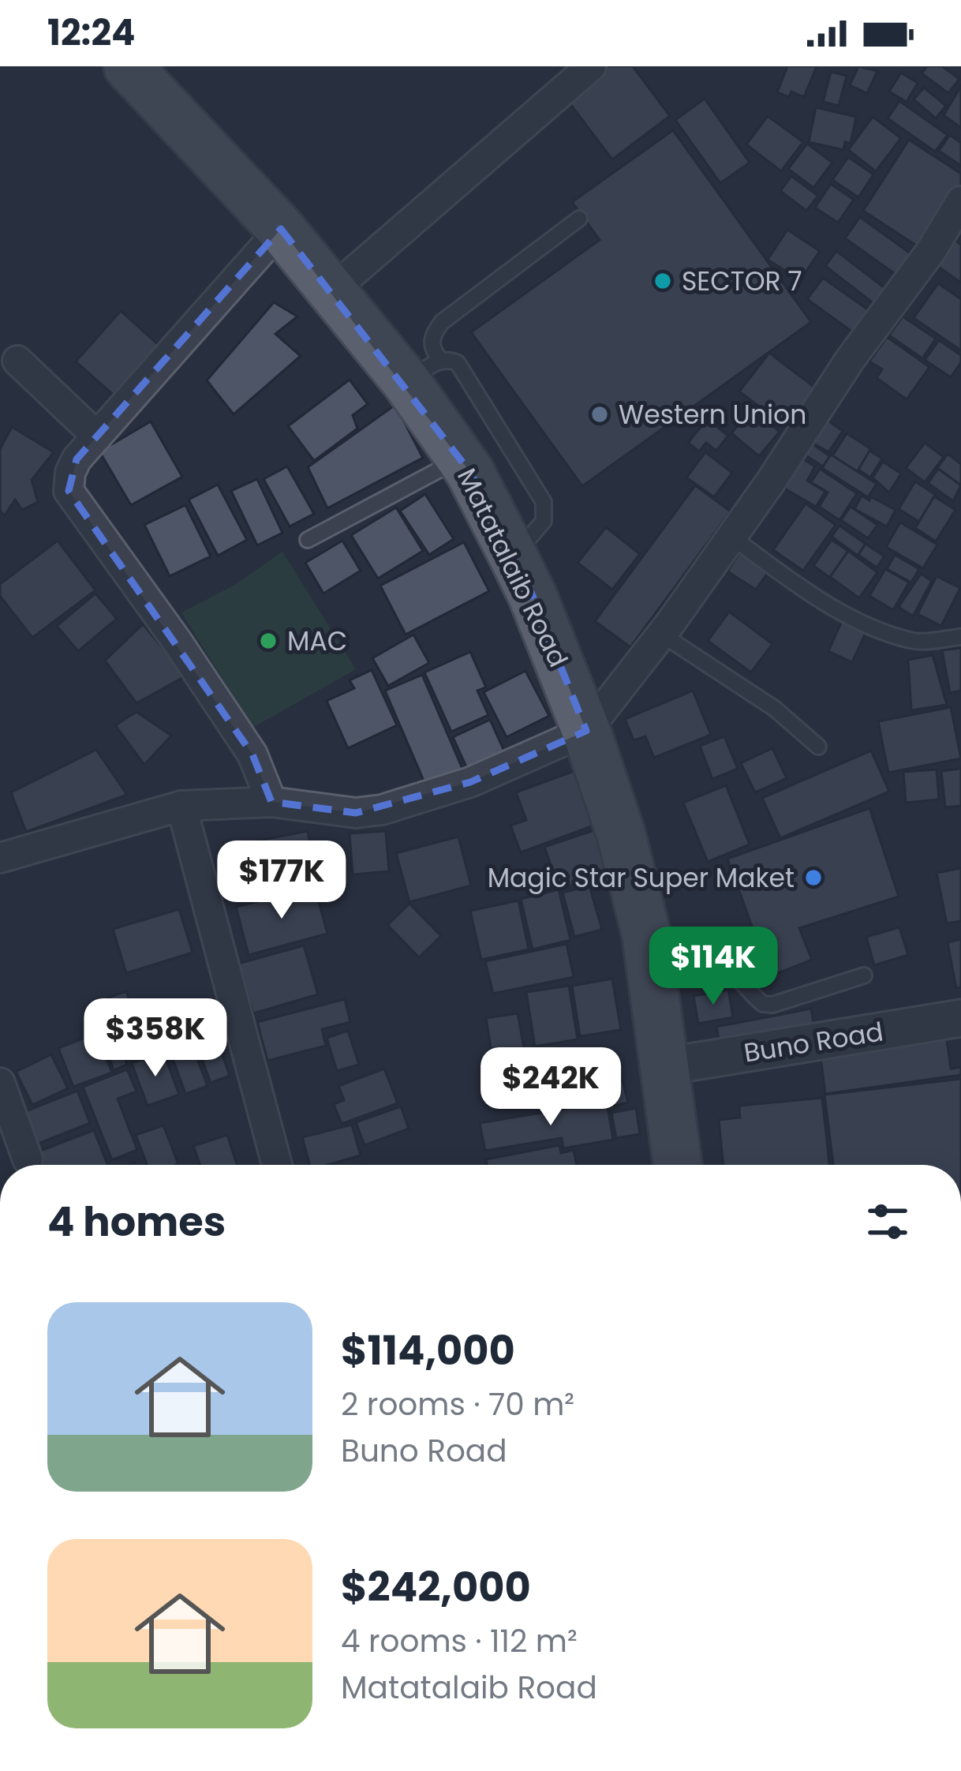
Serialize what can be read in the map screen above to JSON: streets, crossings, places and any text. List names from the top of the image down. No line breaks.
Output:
{"streets":{"main road":["Matatalaib Road"],"street":["Buno Road"]},"crossings":[["Matatalaib Road","Buno Road"]],"places":["SECTOR 7","Western Union","MAC","Magic Star Super Maket"],"page":{"status":"12:24","price":["$177K","$114K","$358K","$242K"],"heading":"4 homes","list":[{"name":"$114,000","note":"2 rooms · 70 m² · Buno Road"},{"name":"$242,000","note":"4 rooms · 112 m² · Matatalaib Road"}]}}
